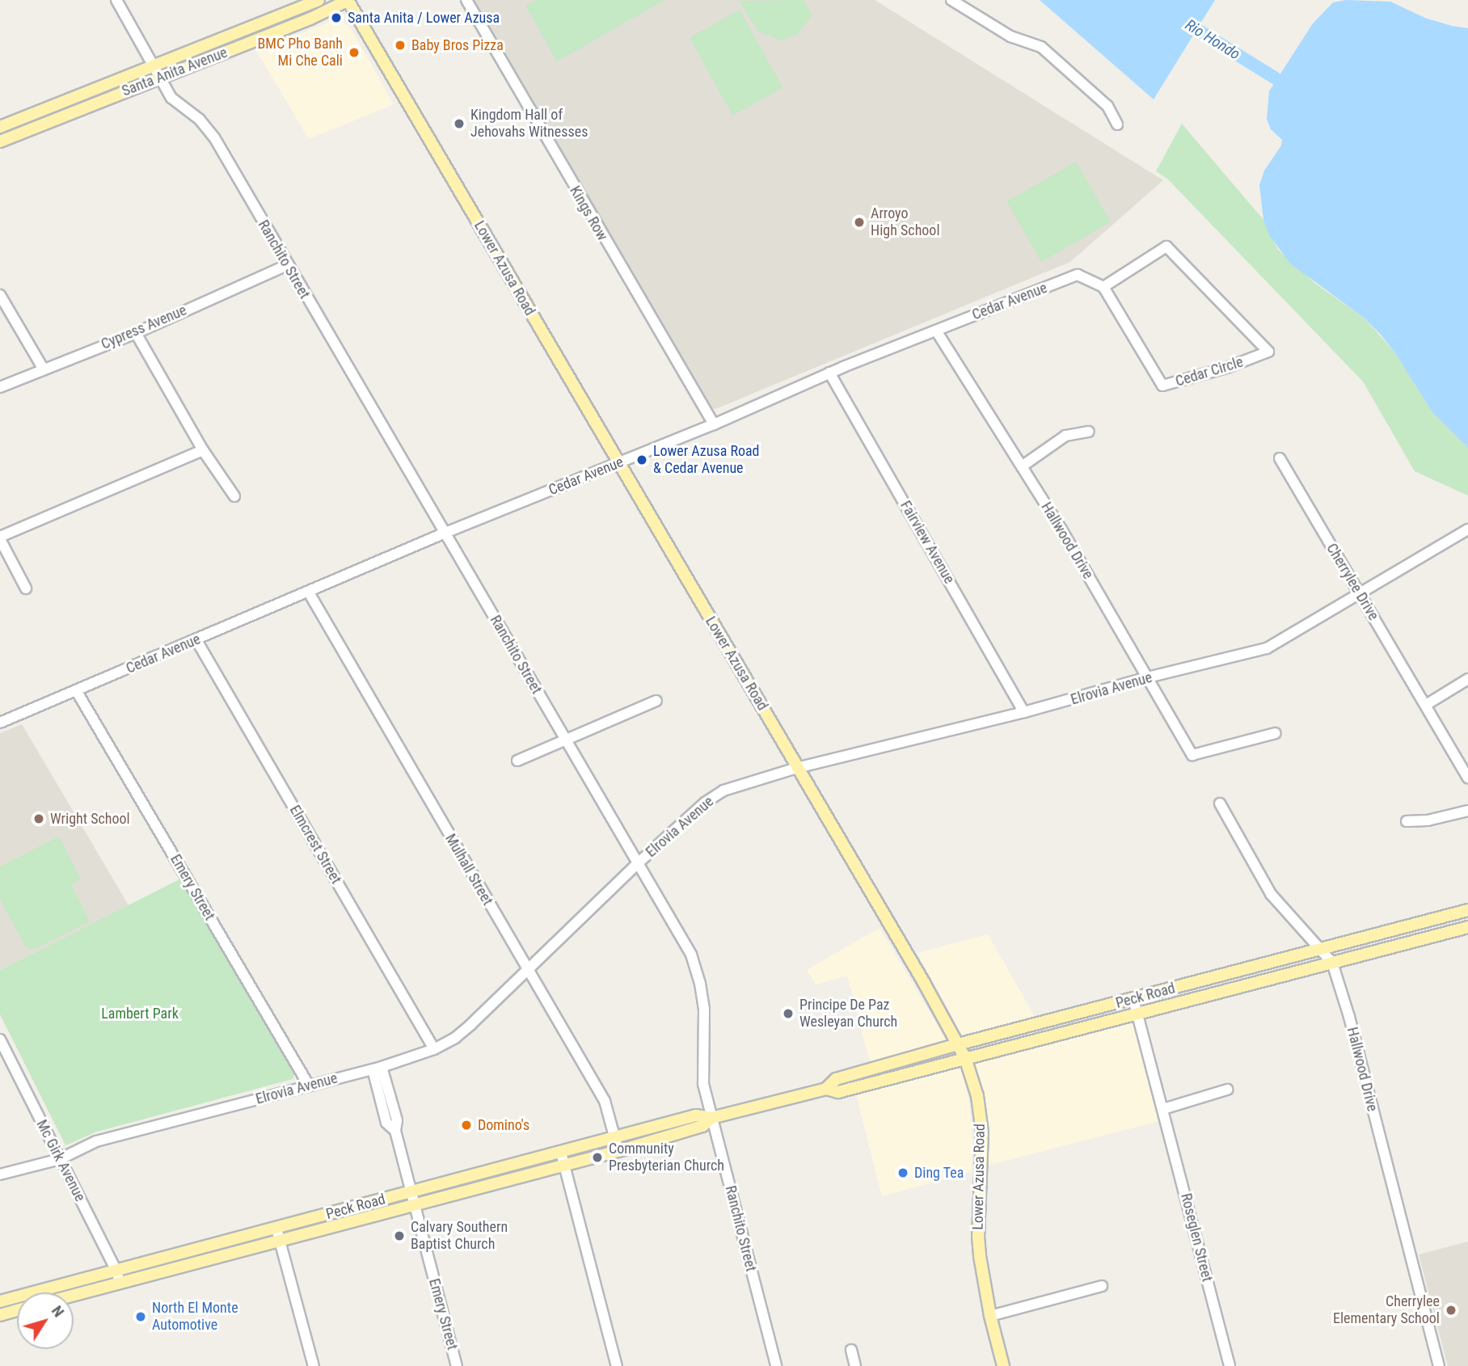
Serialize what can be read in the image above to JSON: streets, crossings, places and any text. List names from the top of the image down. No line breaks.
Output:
{"streets":{"main road":["Santa Anita Avenue","Lower Azusa Road","Peck Road"],"street":["Kings Row","Ranchito Street","Cedar Avenue","Cypress Avenue","Cedar Circle","Hallwood Drive","Fairview Avenue","Cherrylee Drive","Elrovia Avenue","Elmcrest Street","Mulhall Street","Emery Street","Mc Girk Avenue","Roseglen Street"]},"crossings":[["Santa Anita Avenue","Ranchito Street"],["Santa Anita Avenue","Lower Azusa Road"],["Kings Row","Cedar Avenue"],["Ranchito Street","Cedar Avenue"],["Ranchito Street","Cypress Avenue"],["Ranchito Street","Elrovia Avenue"],["Ranchito Street","Peck Road"],["Lower Azusa Road","Cedar Avenue"],["Lower Azusa Road","Elrovia Avenue"],["Lower Azusa Road","Peck Road"],["Cedar Avenue","Cedar Circle"],["Cedar Avenue","Hallwood Drive"],["Cedar Avenue","Fairview Avenue"],["Cedar Avenue","Elmcrest Street"],["Cedar Avenue","Mulhall Street"],["Cedar Avenue","Emery Street"],["Hallwood Drive","Elrovia Avenue"],["Hallwood Drive","Peck Road"],["Fairview Avenue","Elrovia Avenue"],["Cherrylee Drive","Elrovia Avenue"],["Elrovia Avenue","Elmcrest Street"],["Elrovia Avenue","Mulhall Street"],["Elrovia Avenue","Emery Street"],["Elrovia Avenue","Mc Girk Avenue"],["Mulhall Street","Peck Road"],["Emery Street","Peck Road"],["Peck Road","Mc Girk Avenue"],["Peck Road","Roseglen Street"]],"water":["Rio Hondo"],"parks":["Lambert Park"],"places":["Santa Anita / Lower Azusa","Baby Bros Pizza","BMC Pho Banh Mi Che Cali","Kingdom Hall of Jehovahs Witnesses","Arroyo High School","Lower Azusa Road & Cedar Avenue","Wright School","Principe De Paz Wesleyan Church","Domino's","Community Presbyterian Church","Ding Tea","Calvary Southern Baptist Church","Cherrylee Elementary School","North El Monte Automotive"],"north":"top right"}
